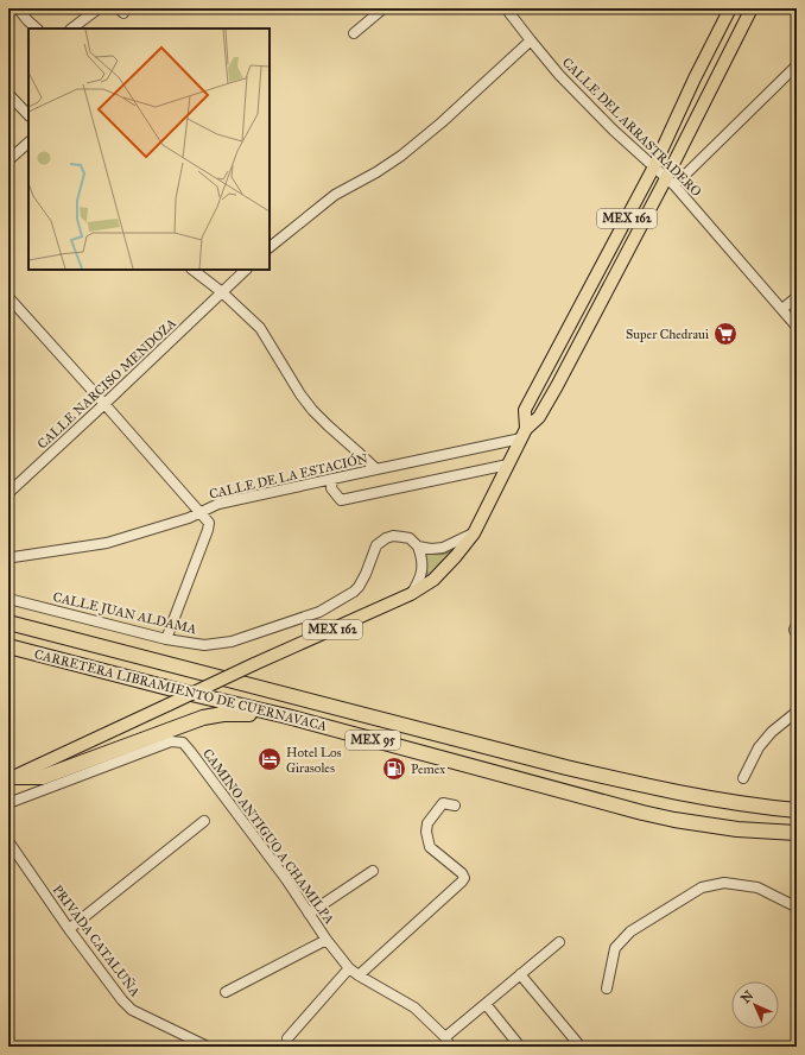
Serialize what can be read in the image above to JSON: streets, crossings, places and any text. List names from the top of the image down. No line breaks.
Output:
{"streets":{"highway":["CARRETERA LIBRAMIENTO DE CUERNAVACA","MEX 95"],"main road":["MEX 162"],"street":["CALLE DEL ARRASTRADERO","CALLE NARCISO MENDOZA","CALLE DE LA ESTACIÓN","CALLE JUAN ALDAMA","CAMINO ANTIGUO A CHAMILPA","PRIVADA CATALUÑA"]},"crossings":[["CALLE DEL ARRASTRADERO","MEX 162"],["MEX 162","CALLE DE LA ESTACIÓN"],["MEX 162","CALLE JUAN ALDAMA"]],"places":{"supermarket":["Super Chedraui"],"hotel":["Hotel Los Girasoles"],"fuel station":["Pemex"]},"north":"top left"}
